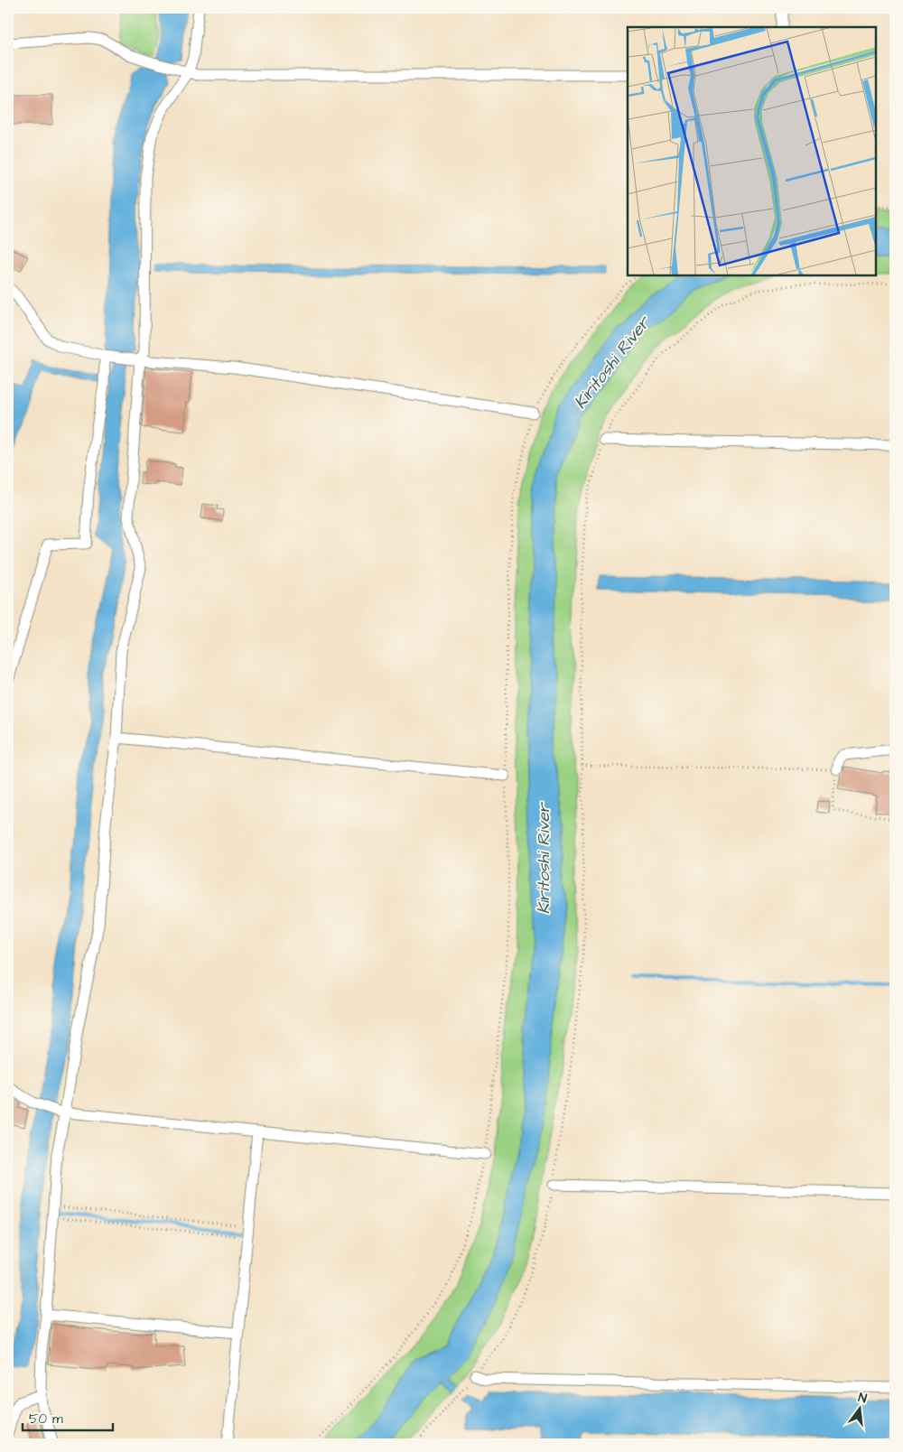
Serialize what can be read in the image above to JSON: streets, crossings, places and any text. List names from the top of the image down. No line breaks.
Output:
{"water":["Kiritoshi River"],"scale_bar":"50 m","north":"top"}
